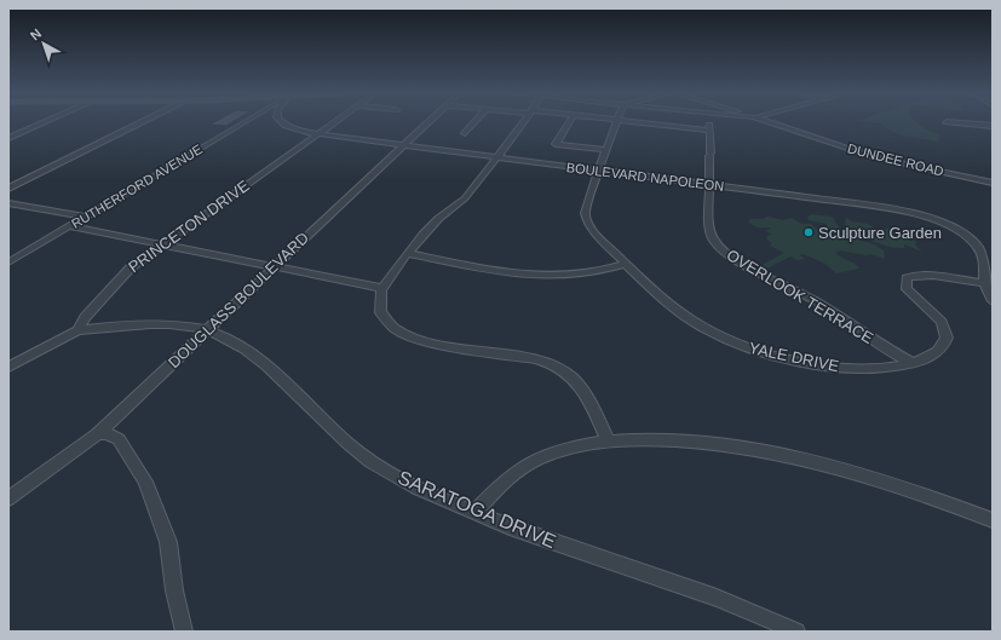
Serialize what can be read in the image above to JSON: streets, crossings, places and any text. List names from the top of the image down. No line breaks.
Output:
{"streets":{"street":["DUNDEE ROAD","BOULEVARD NAPOLEON","RUTHERFORD AVENUE","PRINCETON DRIVE","OVERLOOK TERRACE","DOUGLASS BOULEVARD","YALE DRIVE","SARATOGA DRIVE"]},"crossings":[["BOULEVARD NAPOLEON","PRINCETON DRIVE"],["BOULEVARD NAPOLEON","OVERLOOK TERRACE"],["BOULEVARD NAPOLEON","DOUGLASS BOULEVARD"],["BOULEVARD NAPOLEON","YALE DRIVE"],["PRINCETON DRIVE","SARATOGA DRIVE"],["OVERLOOK TERRACE","YALE DRIVE"],["DOUGLASS BOULEVARD","SARATOGA DRIVE"]],"places":["Sculpture Garden"],"north":"top left"}
